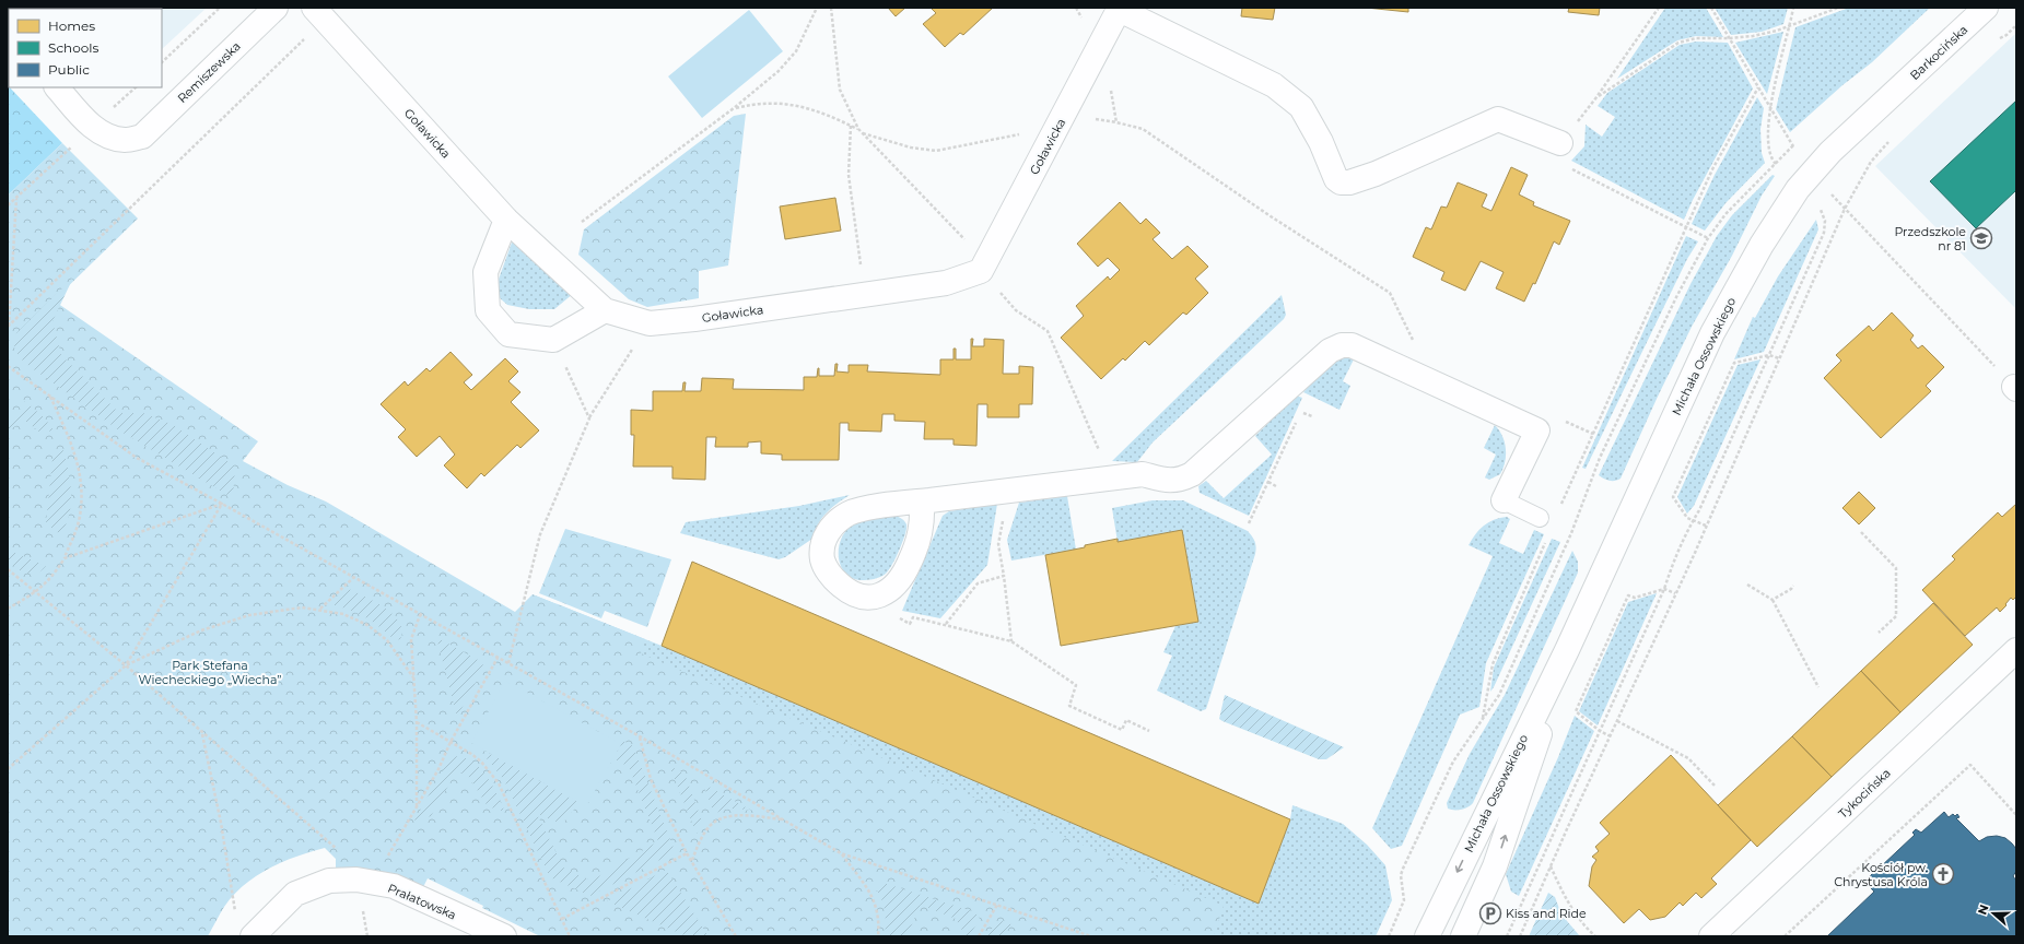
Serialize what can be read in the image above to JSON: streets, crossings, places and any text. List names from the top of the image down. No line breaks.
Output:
{"streets":{"street":["Barkocińska","Remiszewska","Goławicka","Michała Ossowskiego","Tykocińska","Prałatowska"]},"crossings":[["Barkocińska","Michała Ossowskiego"]],"parks":["Park Stefana Wiecheckiego „Wiecha”"],"places":{"school or university":["Przedszkole nr 81"],"church":["Kościół pw. Chrystusa Króla"],"parking":["Kiss and Ride"]},"legend":["Homes","Schools","Public"],"north":"left"}
